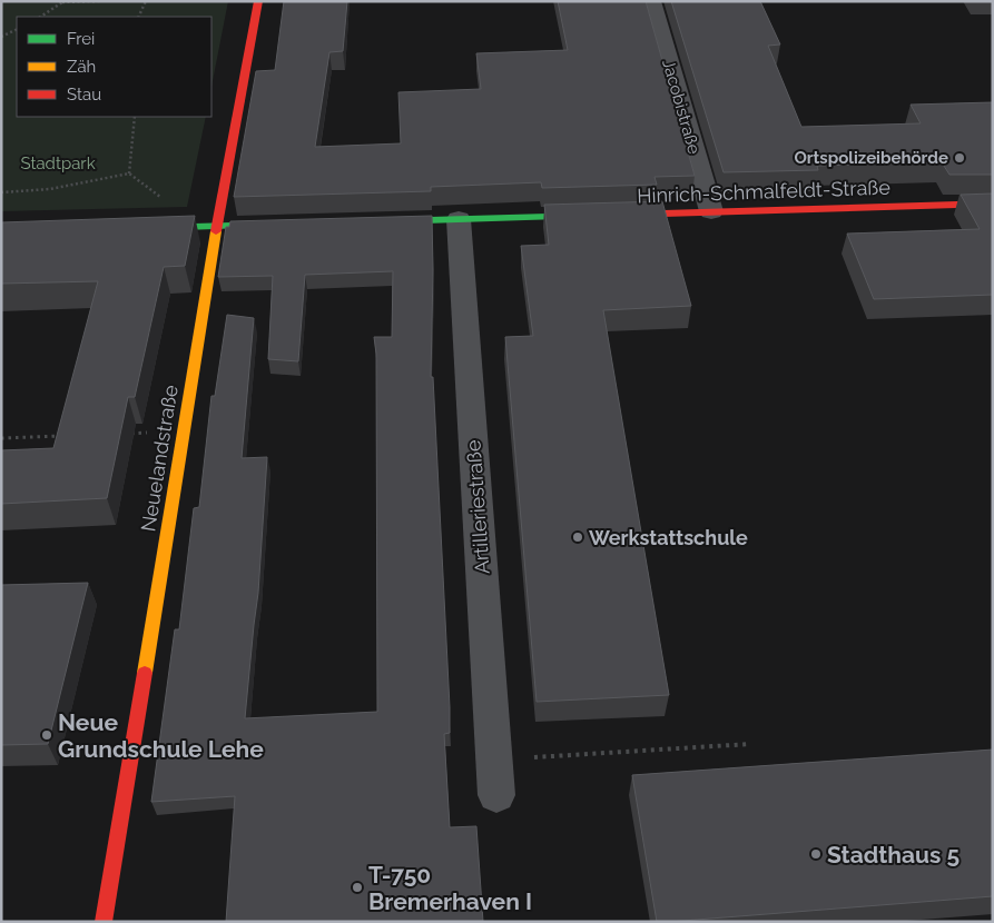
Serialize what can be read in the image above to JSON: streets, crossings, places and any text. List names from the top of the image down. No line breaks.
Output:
{"streets":{"street":["Jacobistraße","Hinrich-Schmalfeldt-Straße","Neuelandstraße","Artilleriestraße"]},"crossings":[["Jacobistraße","Hinrich-Schmalfeldt-Straße"],["Hinrich-Schmalfeldt-Straße","Artilleriestraße"]],"parks":["Stadtpark"],"places":["Ortspolizeibehörde","Werkstattschule","Neue Grundschule Lehe","Stadthaus 5","T-750 Bremerhaven I"],"legend":["Frei","Zäh","Stau"]}
